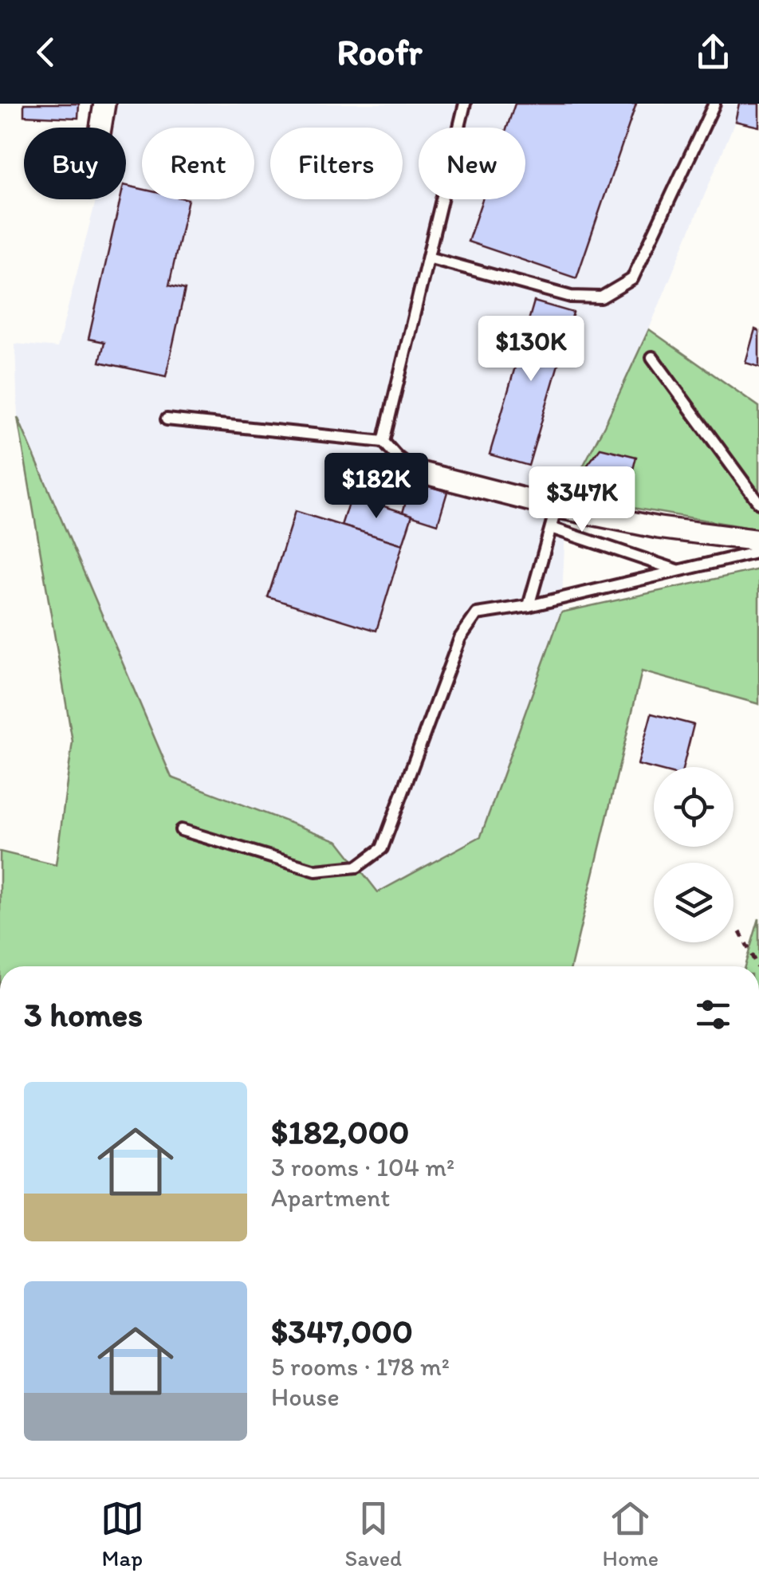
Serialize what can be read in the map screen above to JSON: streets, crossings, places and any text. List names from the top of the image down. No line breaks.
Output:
{"page":{"header":"Roofr","chip":["Buy","Rent","Filters","New"],"price":["$130K","$182K","$347K"],"heading":"3 homes","list":[{"name":"$182,000","note":"3 rooms · 104 m² · Apartment"},{"name":"$347,000","note":"5 rooms · 178 m² · House"}],"tabs":["Map","Saved","Home"]}}
